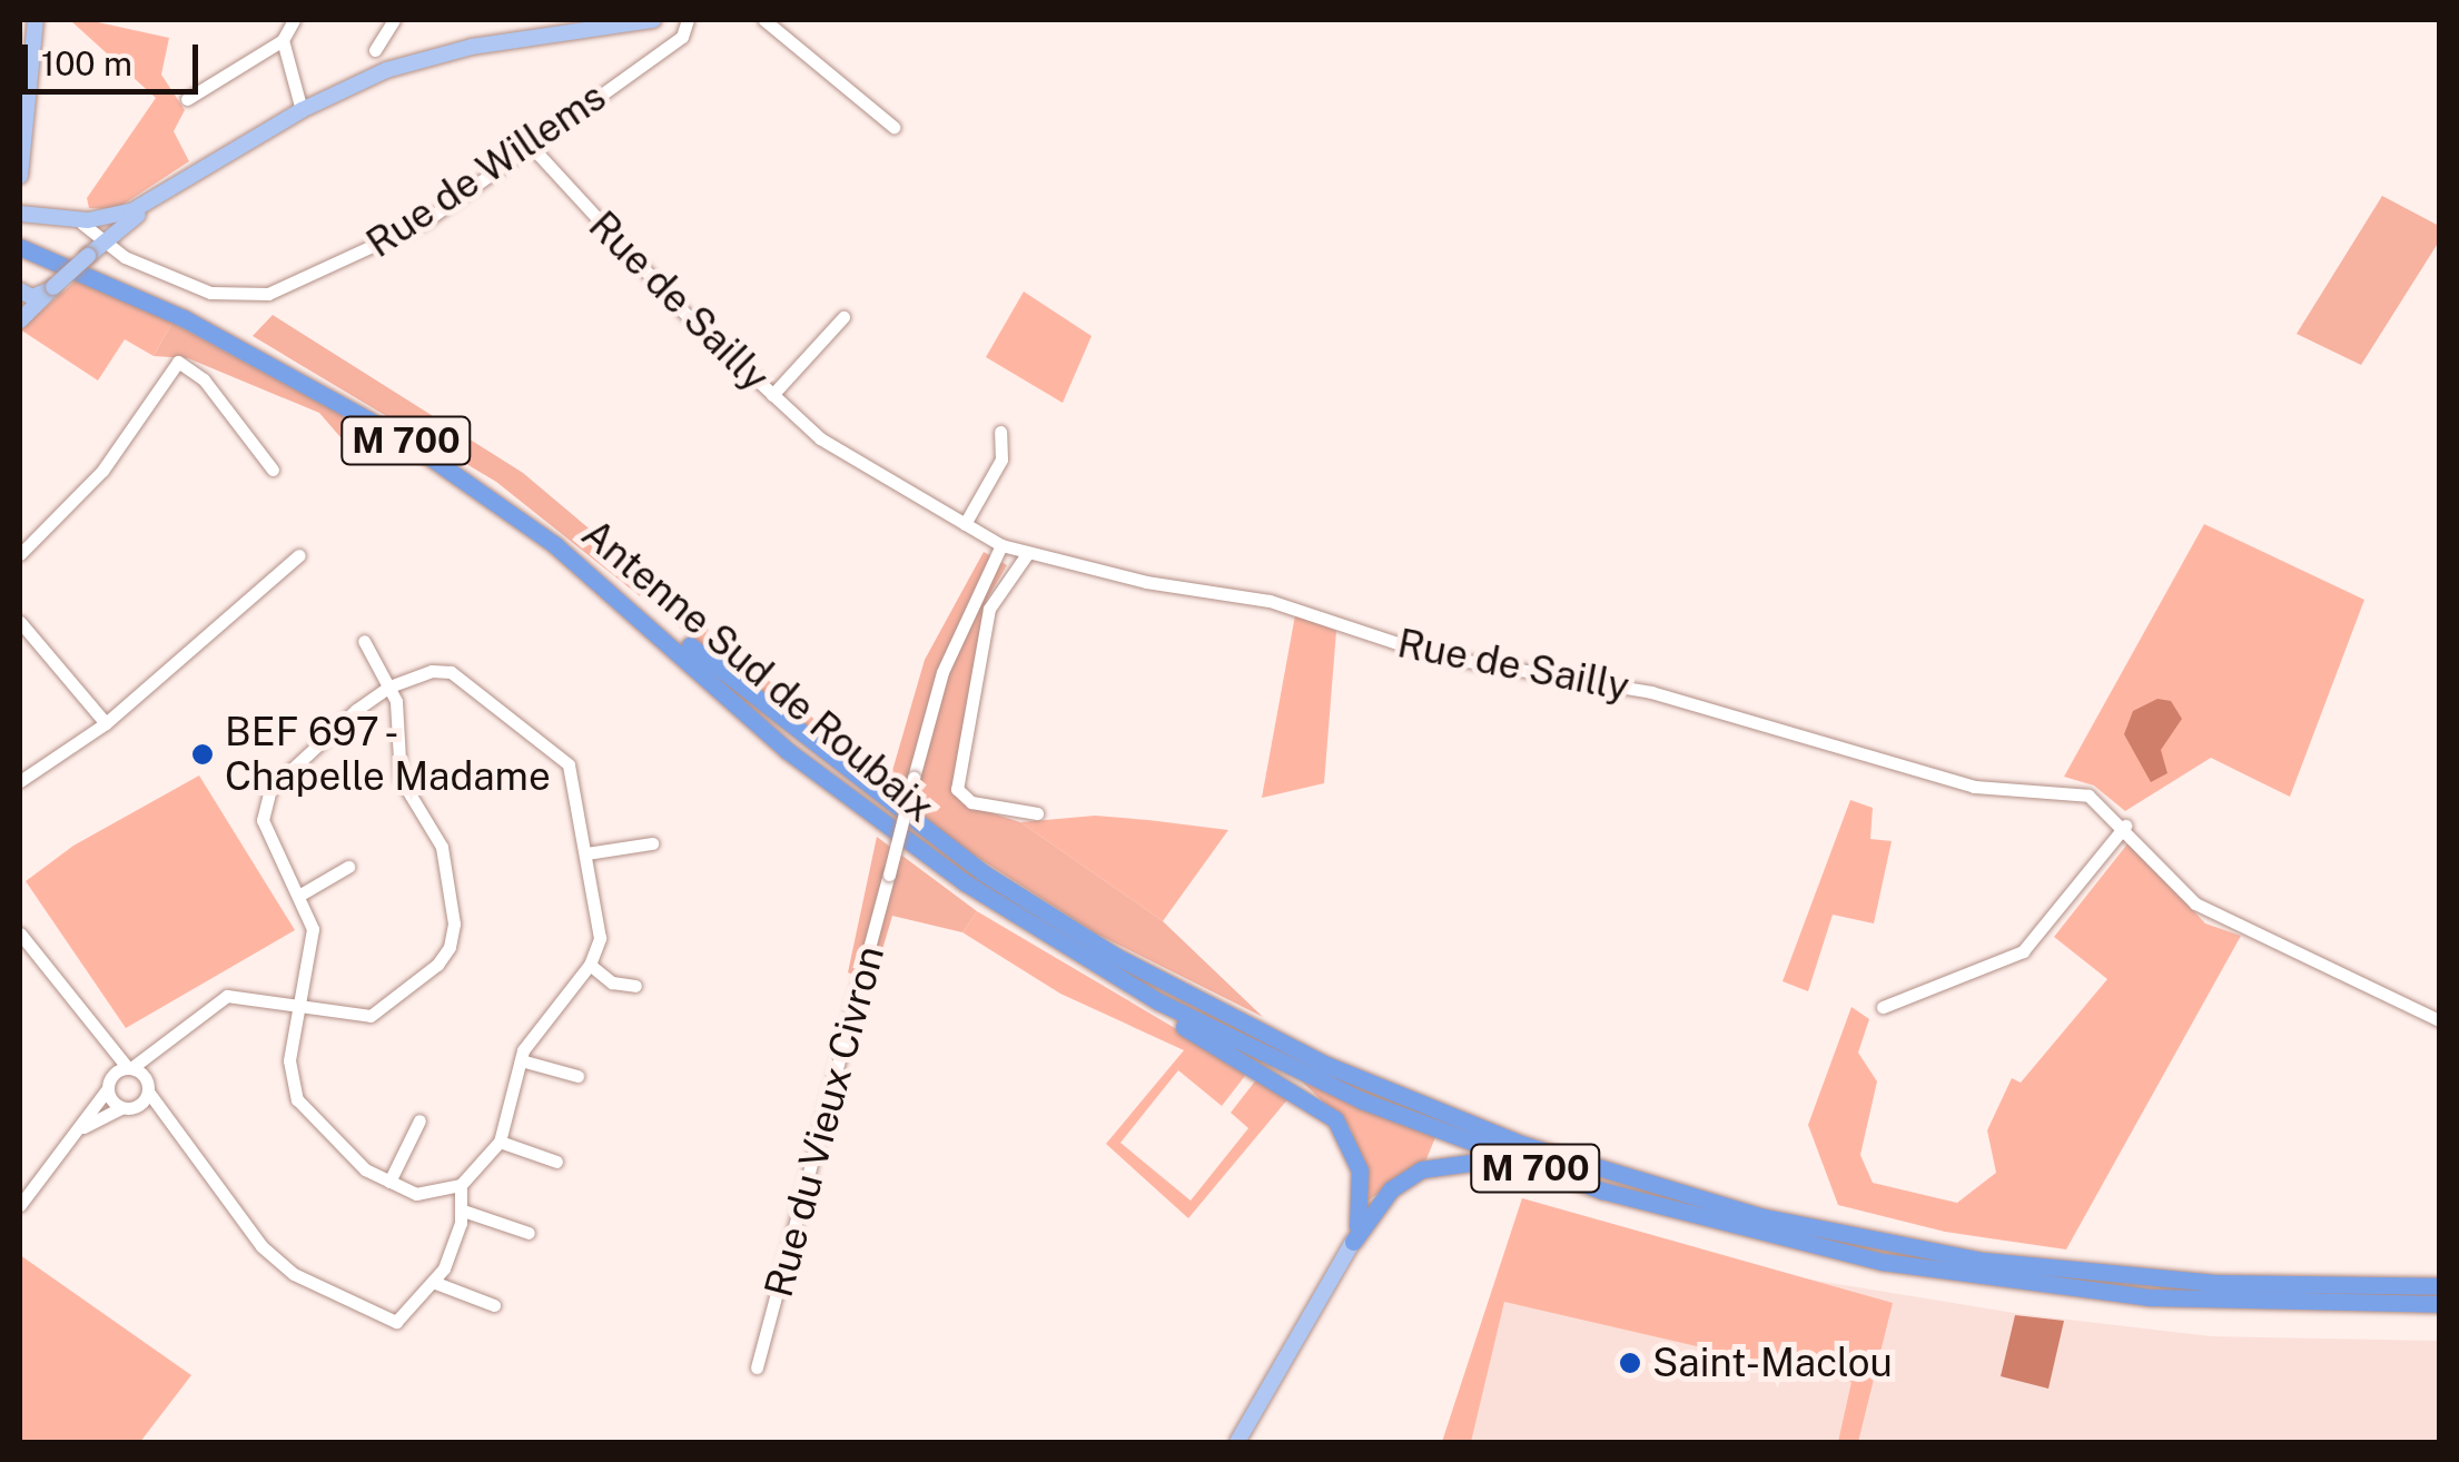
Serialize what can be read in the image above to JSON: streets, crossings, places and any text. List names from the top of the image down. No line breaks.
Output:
{"streets":{"highway":["M 700","Antenne Sud de Roubaix"],"street":["Rue de Willems","Rue de Sailly","Rue du Vieux Civron"]},"crossings":[["Rue de Willems","Rue de Sailly"],["Rue de Sailly","Rue du Vieux Civron"]],"places":["BEF 697 - Chapelle Madame","Saint-Maclou"],"scale_bar":"100 m"}
